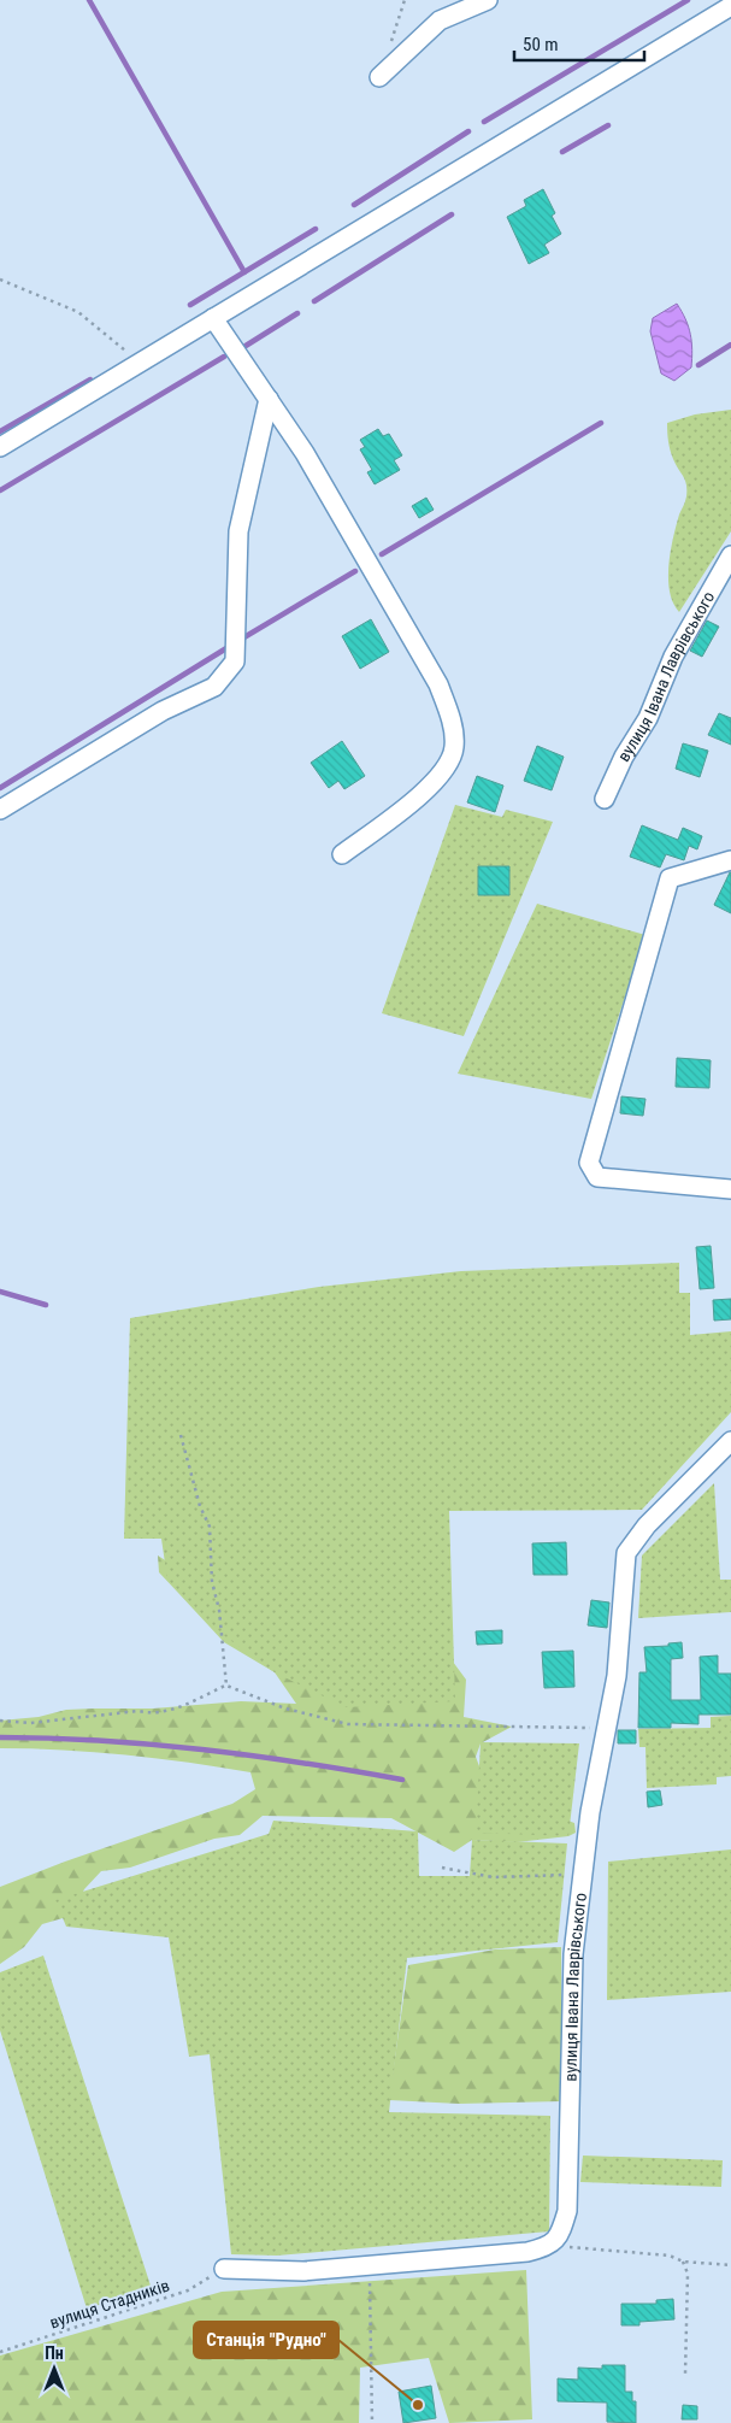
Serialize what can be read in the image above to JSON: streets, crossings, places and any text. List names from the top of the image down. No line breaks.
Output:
{"streets":{"street":["вулиця Івана Лаврівського"],"path":["вулиця Стадників"]},"places":["Станція \"Рудно\""],"scale_bar":"50 m","north":"top"}
